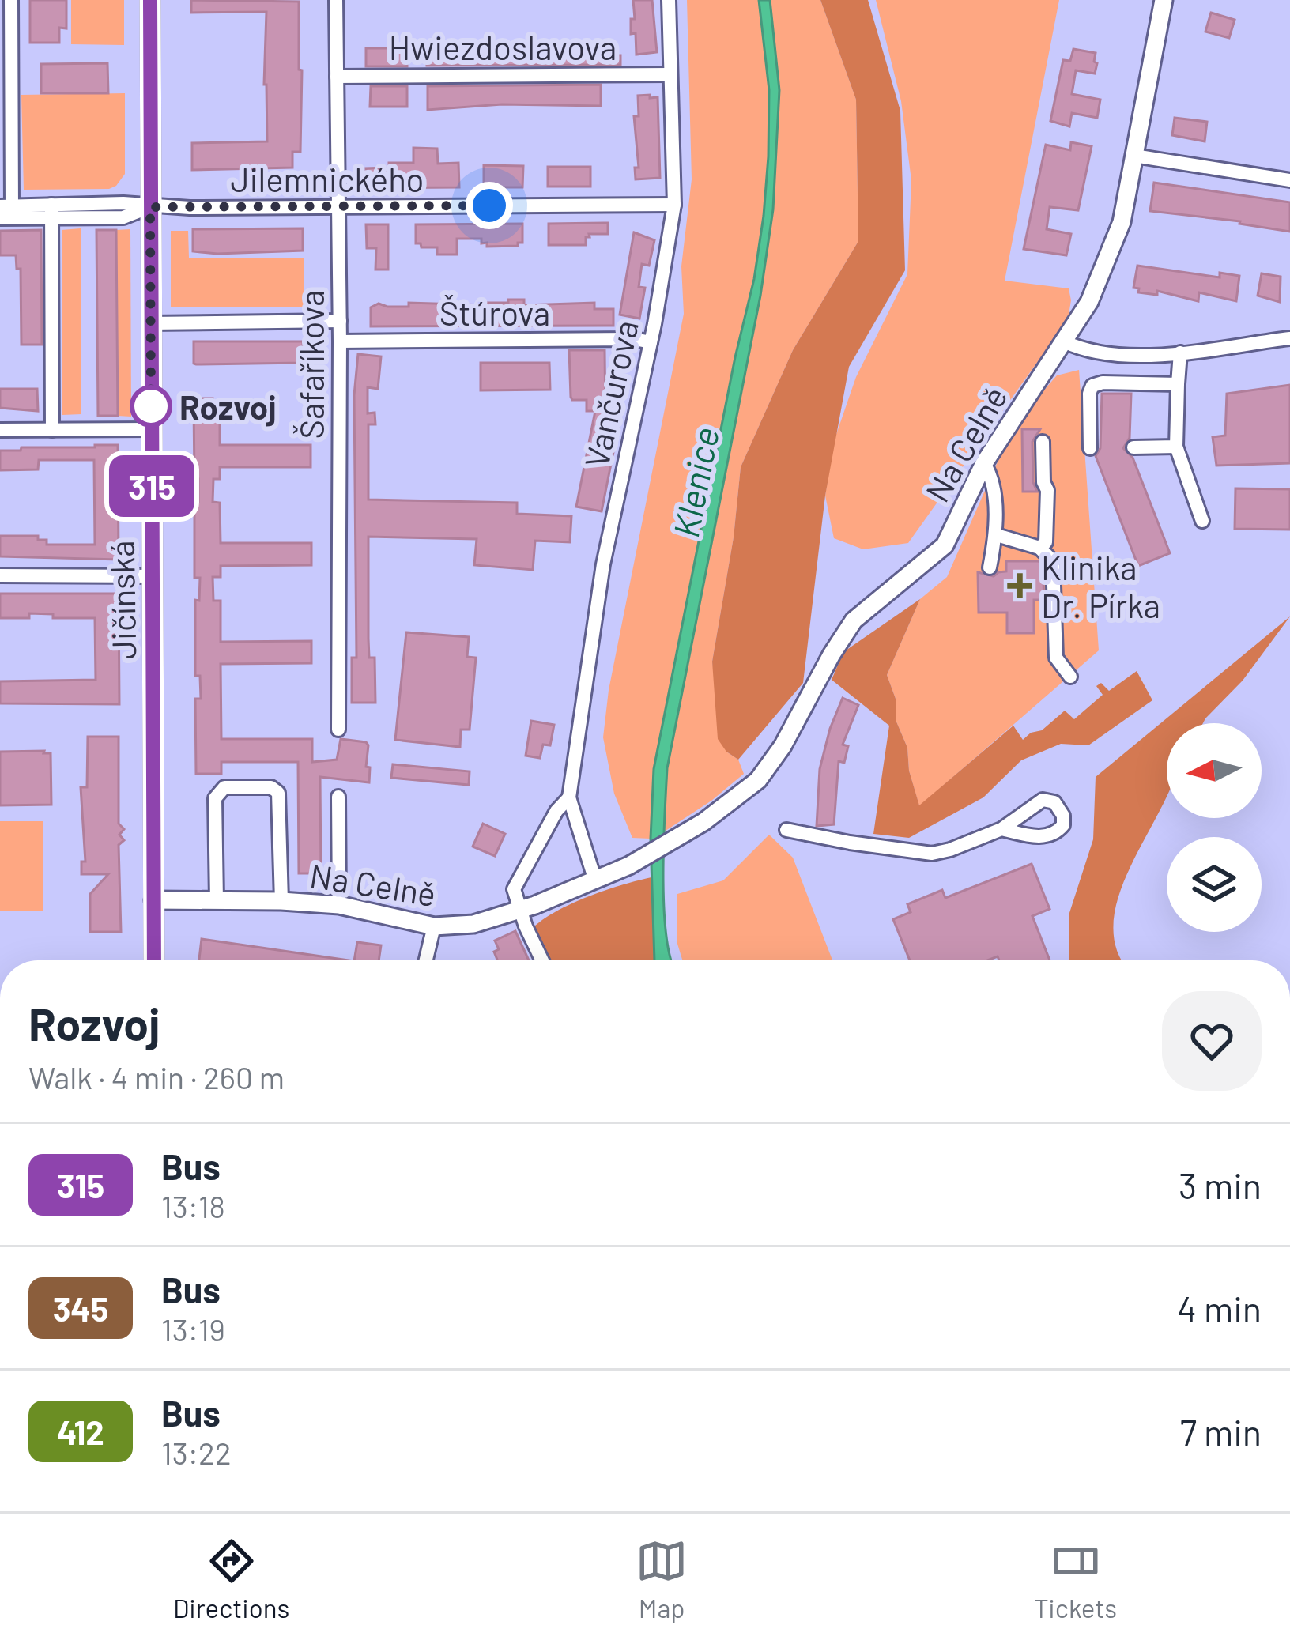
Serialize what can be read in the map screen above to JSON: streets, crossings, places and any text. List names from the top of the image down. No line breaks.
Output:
{"streets":{"street":["Hwiezdoslavova","Jilemnického","Štúrova","Šafaříkova","Vančurova","Na Celně","Jičínská"]},"crossings":[["Hwiezdoslavova","Šafaříkova"],["Hwiezdoslavova","Vančurova"],["Jilemnického","Šafaříkova"],["Jilemnického","Vančurova"],["Jilemnického","Jičínská"],["Štúrova","Šafaříkova"],["Štúrova","Vančurova"],["Vančurova","Na Celně"],["Na Celně","Jičínská"]],"water":["Klenice"],"places":{"other":["Rozvoj"],"health":["Klinika Dr. Pírka"]},"lines":["bus line 315"],"north":"left","page":{"on_map":"315","heading":["Rozvoj","Walk · 4 min · 260 m"],"list":[{"mark":"315","name":"Bus","note":"13:18","value":"3 min"},{"mark":"345","name":"Bus","note":"13:19","value":"4 min"},{"mark":"412","name":"Bus","note":"13:22","value":"7 min"}],"tabs":["Directions","Map","Tickets"]}}
